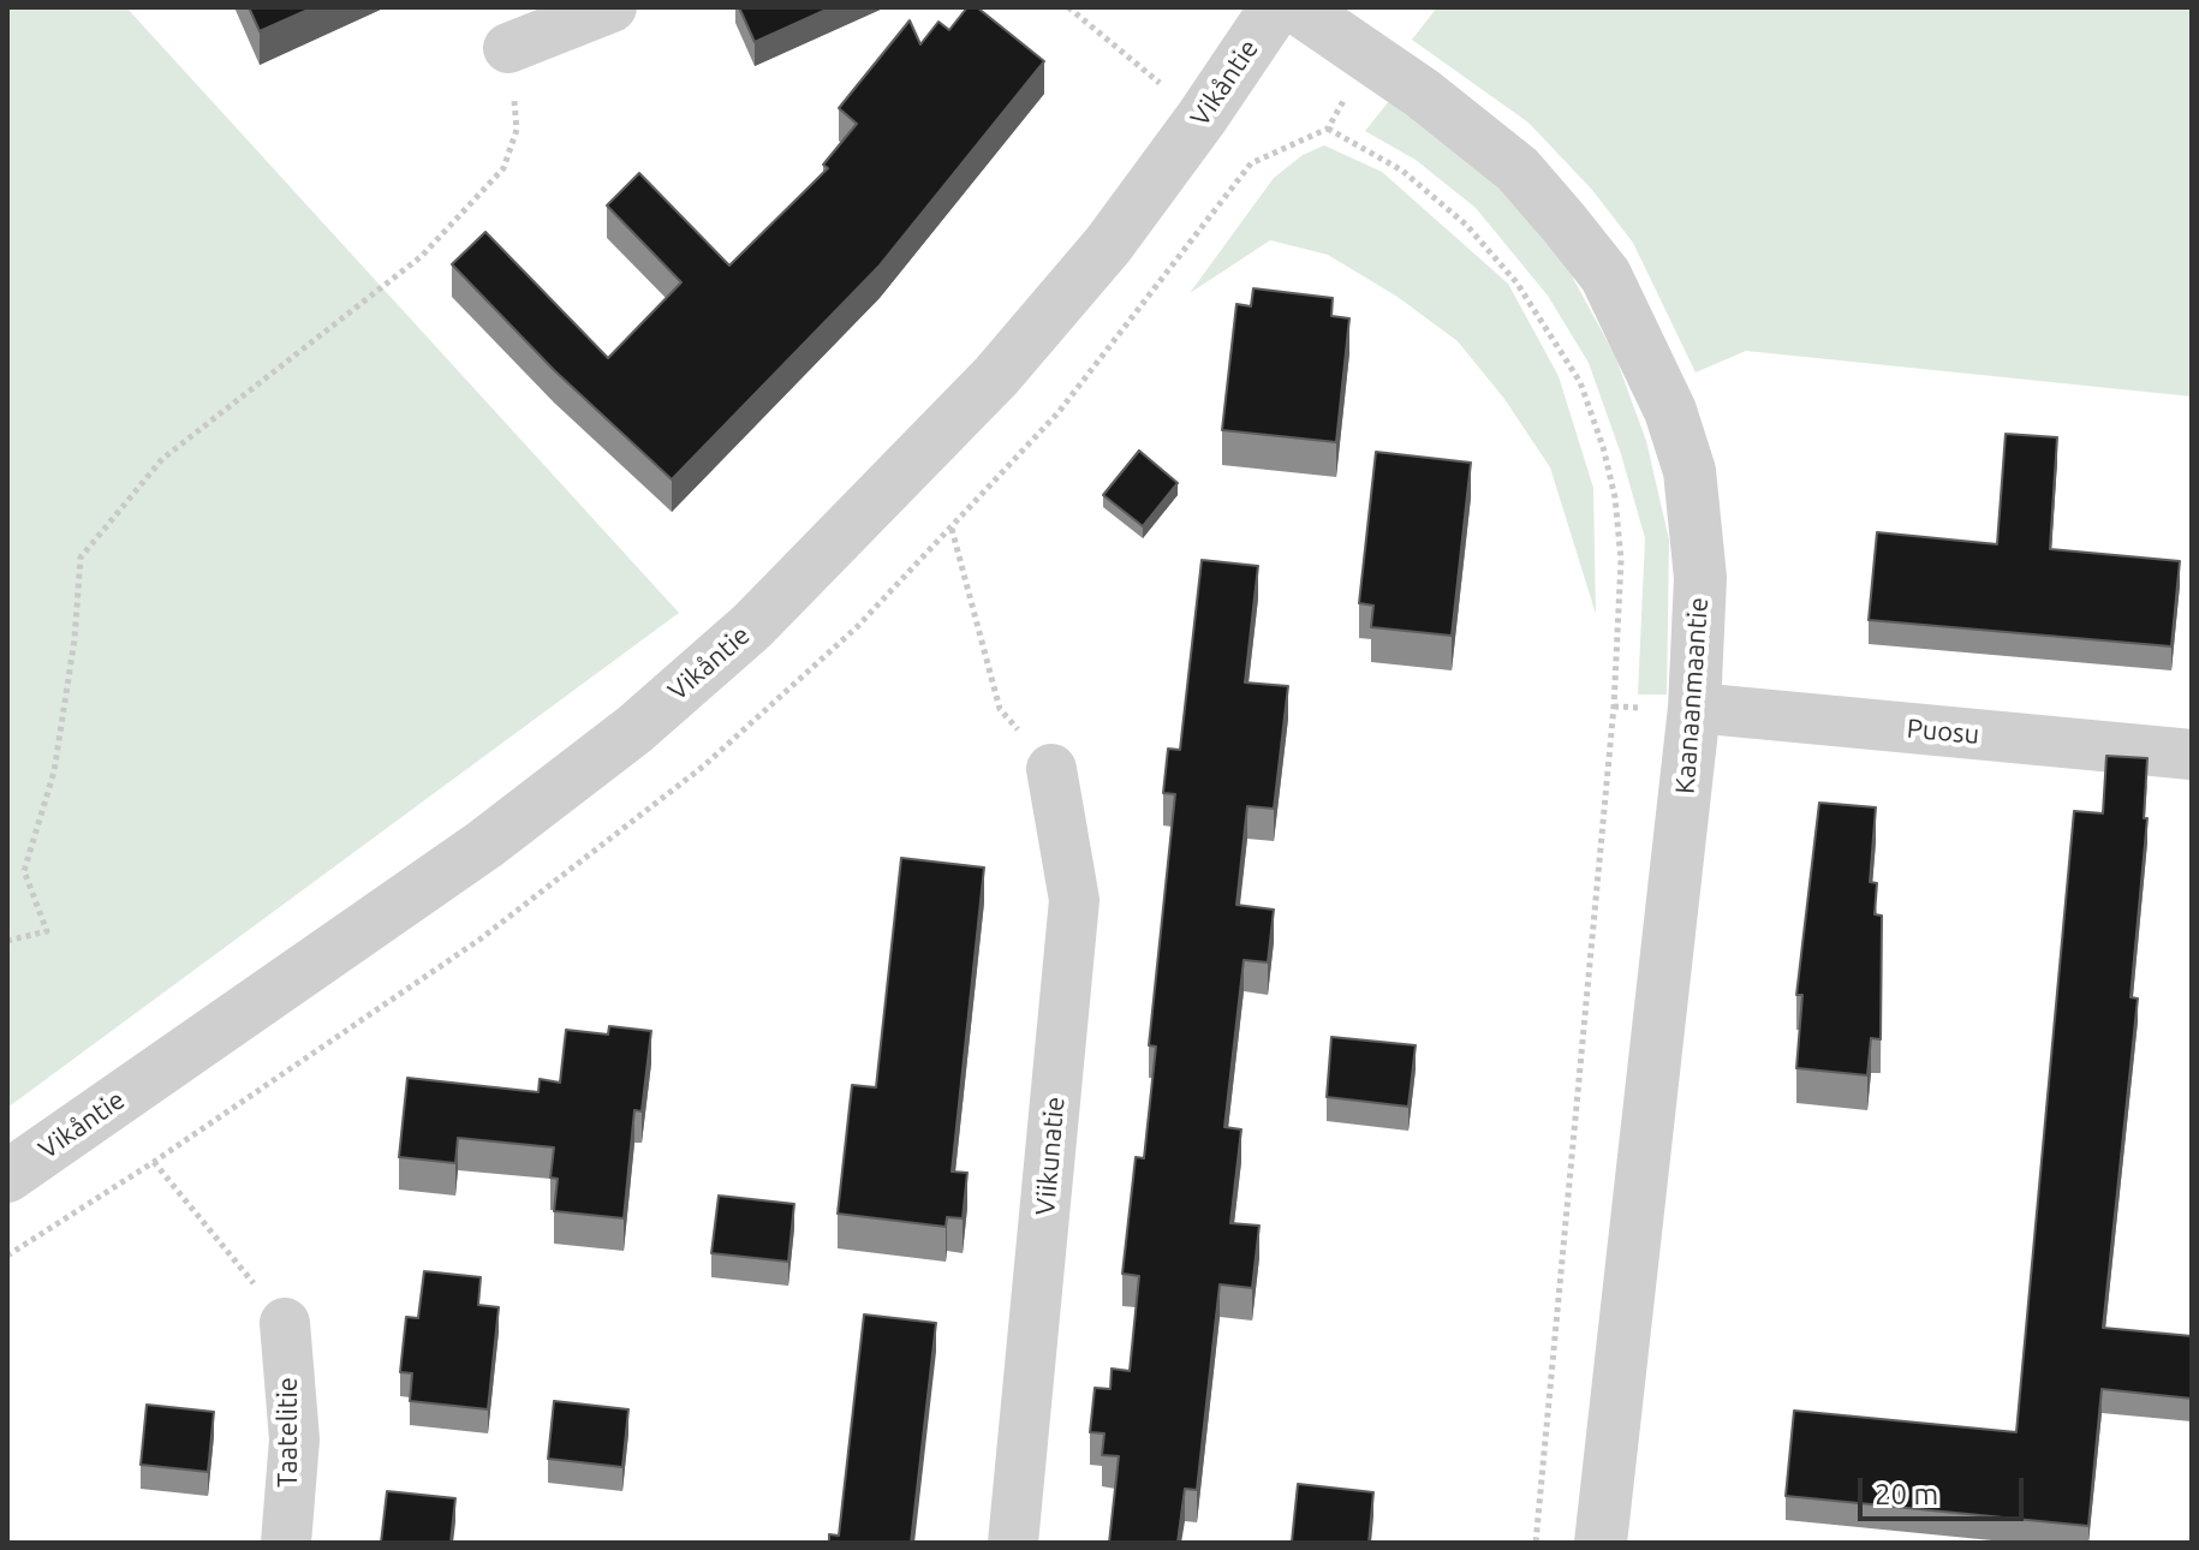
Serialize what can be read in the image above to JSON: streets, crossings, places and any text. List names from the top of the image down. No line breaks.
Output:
{"streets":{"street":["Vikåntie","Kaanaanmaantie","Puosu","Viikunatie","Taatelitie"]},"crossings":[["Kaanaanmaantie","Puosu"]],"scale_bar":"20 m"}
